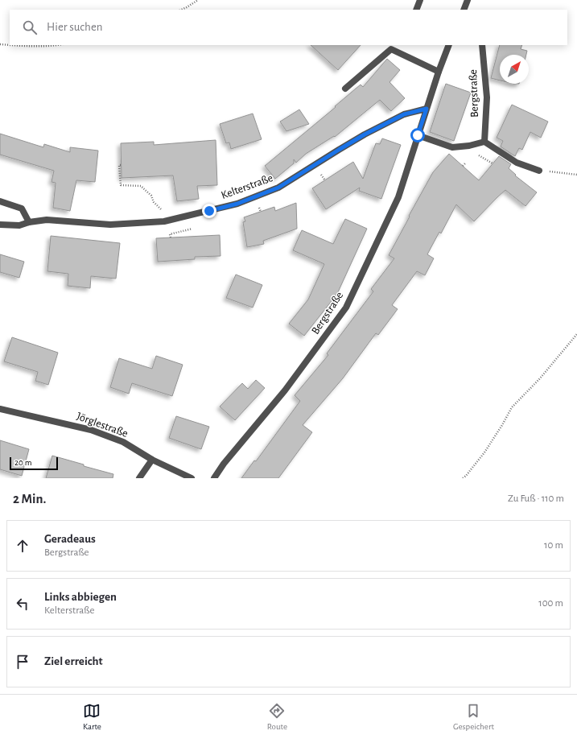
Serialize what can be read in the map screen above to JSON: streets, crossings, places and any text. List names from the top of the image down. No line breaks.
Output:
{"streets":{"street":["Bergstraße","Kelterstraße","Jörglestraße"]},"crossings":[["Bergstraße","Kelterstraße"]],"scale_bar":"20 m","north":"top right","page":{"search":"Hier suchen","scale":"20 m","heading":["2 Min.","Zu Fuß · 110 m"],"list":[["Geradeaus","Bergstraße","10 m"],["Links abbiegen","Kelterstraße","100 m"],"Ziel erreicht"],"nav":["Karte","Route","Gespeichert"]}}
